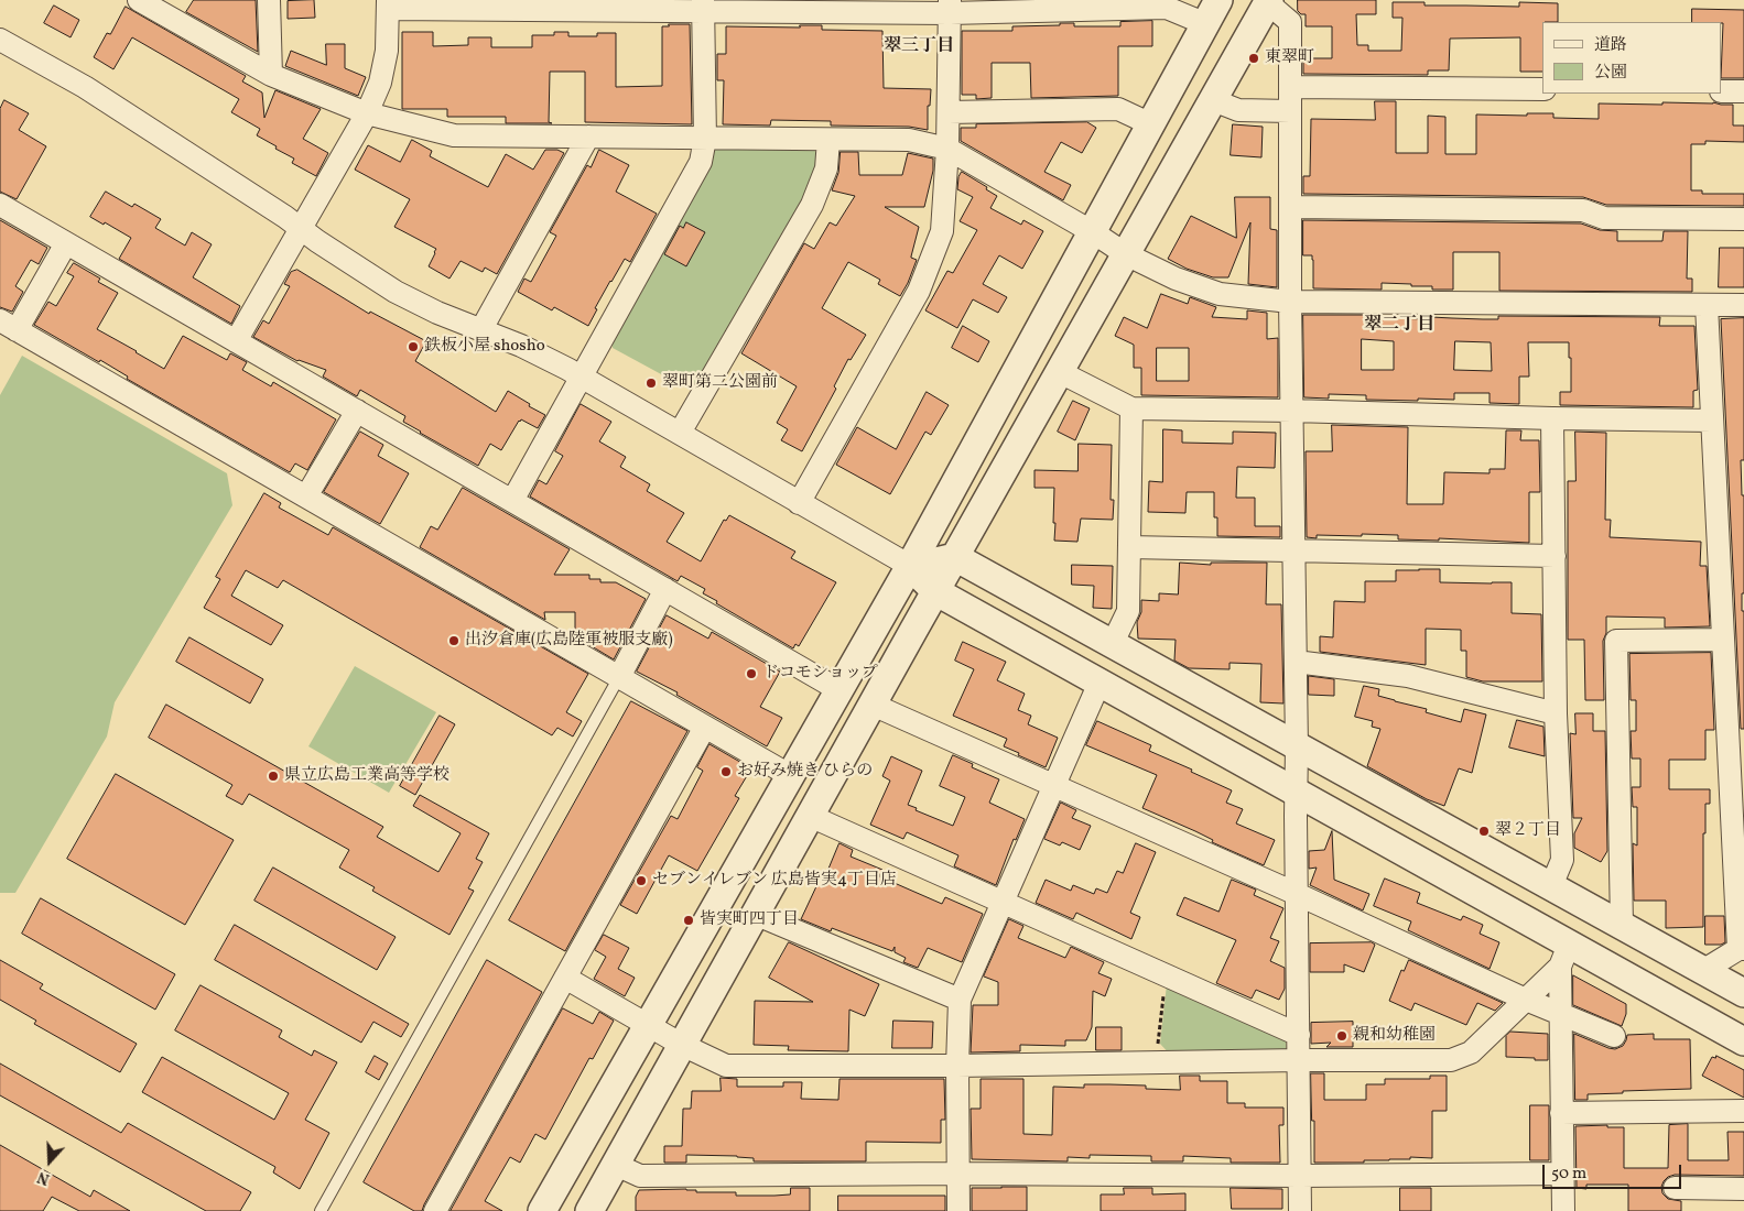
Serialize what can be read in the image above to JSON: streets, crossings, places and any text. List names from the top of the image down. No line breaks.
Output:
{"districts":["翠三丁目","翠二丁目"],"places":["東翠町","鉄板小屋 shosho","翠町第二公園前","出汐倉庫(広島陸軍被服支廠)","ドコモショップ","お好み焼き ひらの","県立広島工業高等学校","翠２丁目","セブンイレブン 広島皆実4丁目店","皆実町四丁目","親和幼稚園"],"legend":["道路","公園"],"scale_bar":"50 m","north":"bottom"}
